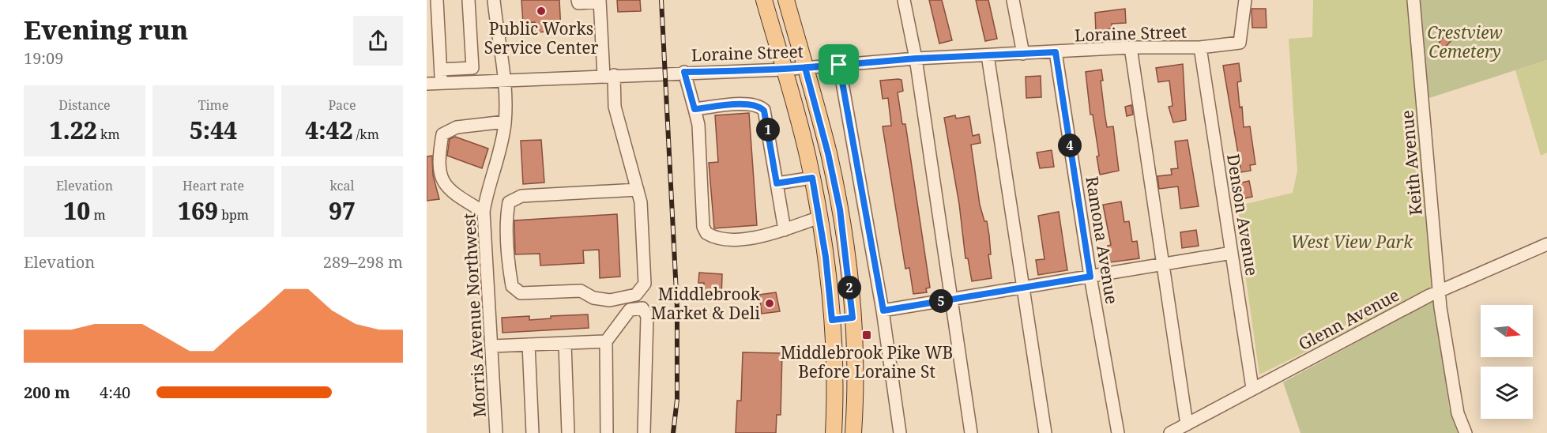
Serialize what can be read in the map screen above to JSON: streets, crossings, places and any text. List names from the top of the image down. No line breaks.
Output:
{"streets":{"street":["Loraine Street","Keith Avenue","Denson Avenue","Ramona Avenue","Morris Avenue Northwest","Glenn Avenue"]},"crossings":[["Loraine Street","Denson Avenue"],["Loraine Street","Ramona Avenue"],["Loraine Street","Morris Avenue Northwest"],["Keith Avenue","Glenn Avenue"],["Denson Avenue","Glenn Avenue"]],"parks":["Crestview Cemetery","West View Park"],"places":{"other":["Public Works Service Center","Middlebrook Market & Deli"],"transit":["Middlebrook Pike WB Before Loraine St"]},"north":"right","page":{"heading":["Evening run","19:09"],"stats":[["Distance","1.22 km"],["Time","5:44"],["Pace","4:42 /km"],["Elevation","10 m"],["Heart rate","169 bpm"],["kcal","97"]],"pins":["1","4","2","5"],"chart":["Elevation","289–298 m"],"list":[{"name":"200 m","note":"4:40"}]}}
